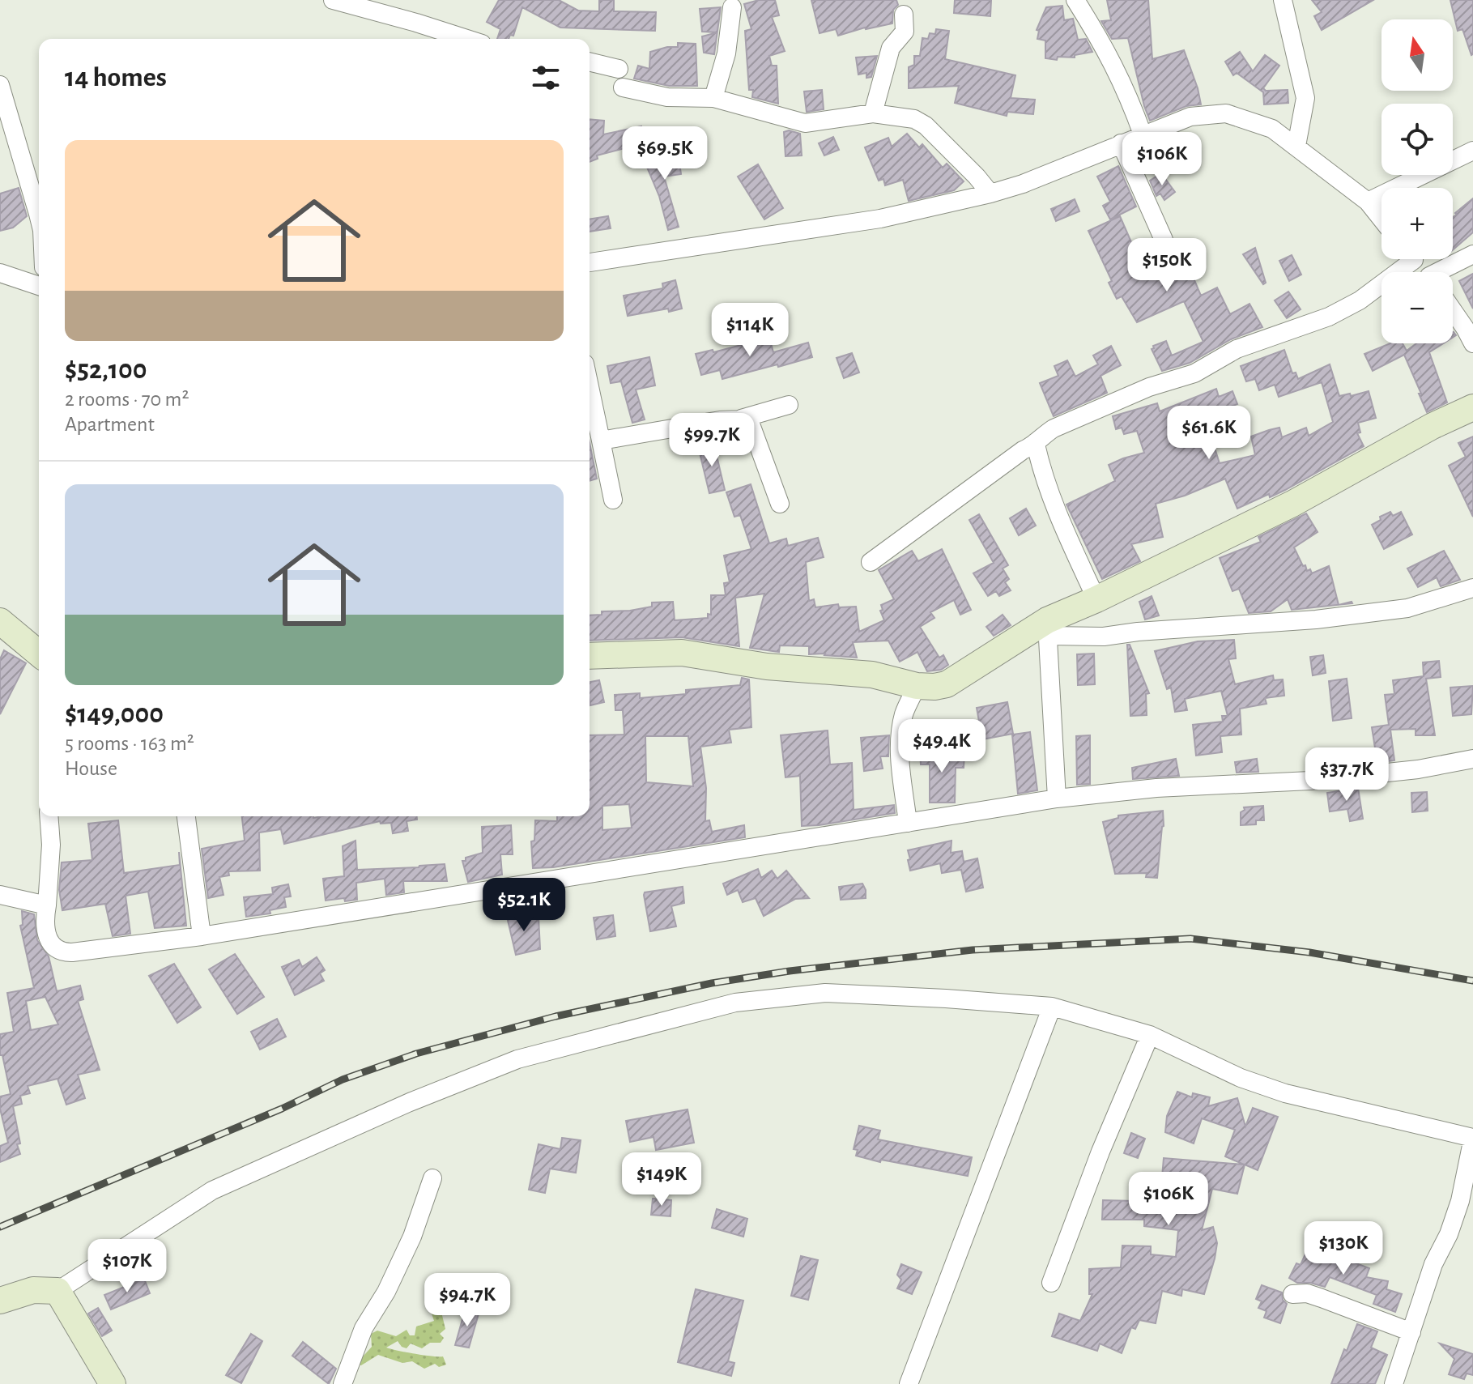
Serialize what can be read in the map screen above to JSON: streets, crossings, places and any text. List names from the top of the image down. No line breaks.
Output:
{"north":"top","page":{"map_buttons":["+","−"],"heading":"14 homes","list":[{"name":"$52,100","note":"2 rooms · 70 m² · Apartment"},{"name":"$149,000","note":"5 rooms · 163 m² · House"}],"price":["$69.5K","$106K","$150K","$114K","$61.6K","$99.7K","$49.4K","$37.7K","$52.1K","$149K","$106K","$130K","$107K","$94.7K"]}}
